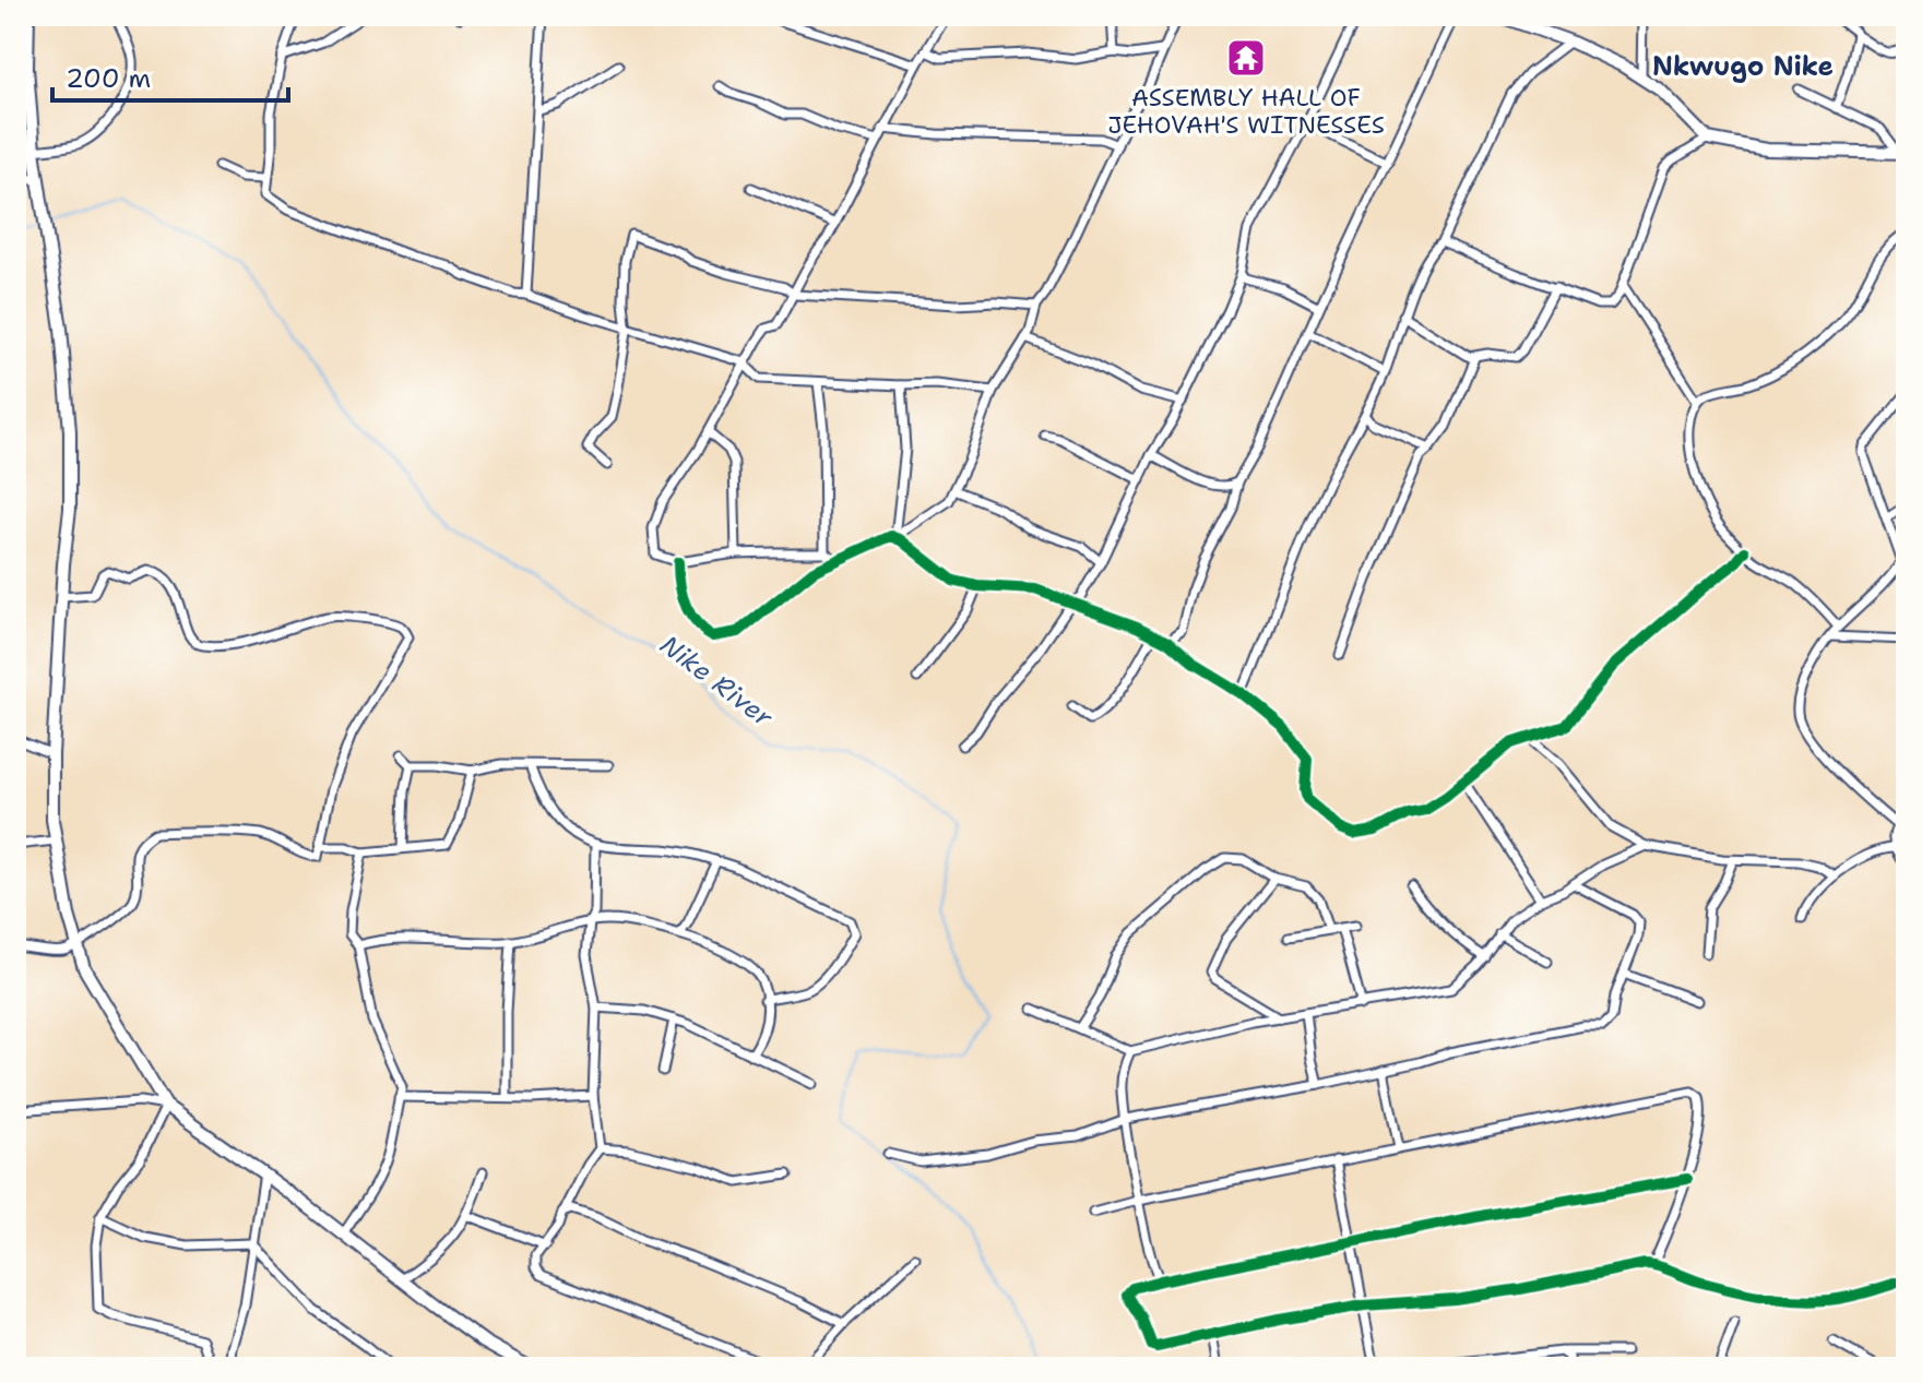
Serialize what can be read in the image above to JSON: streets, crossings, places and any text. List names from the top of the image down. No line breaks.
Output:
{"districts":["Nkwugo Nike"],"water":["Nike River"],"places":{"temple":["ASSEMBLY HALL OF JEHOVAH'S WITNESSES"]},"scale_bar":"200 m"}
